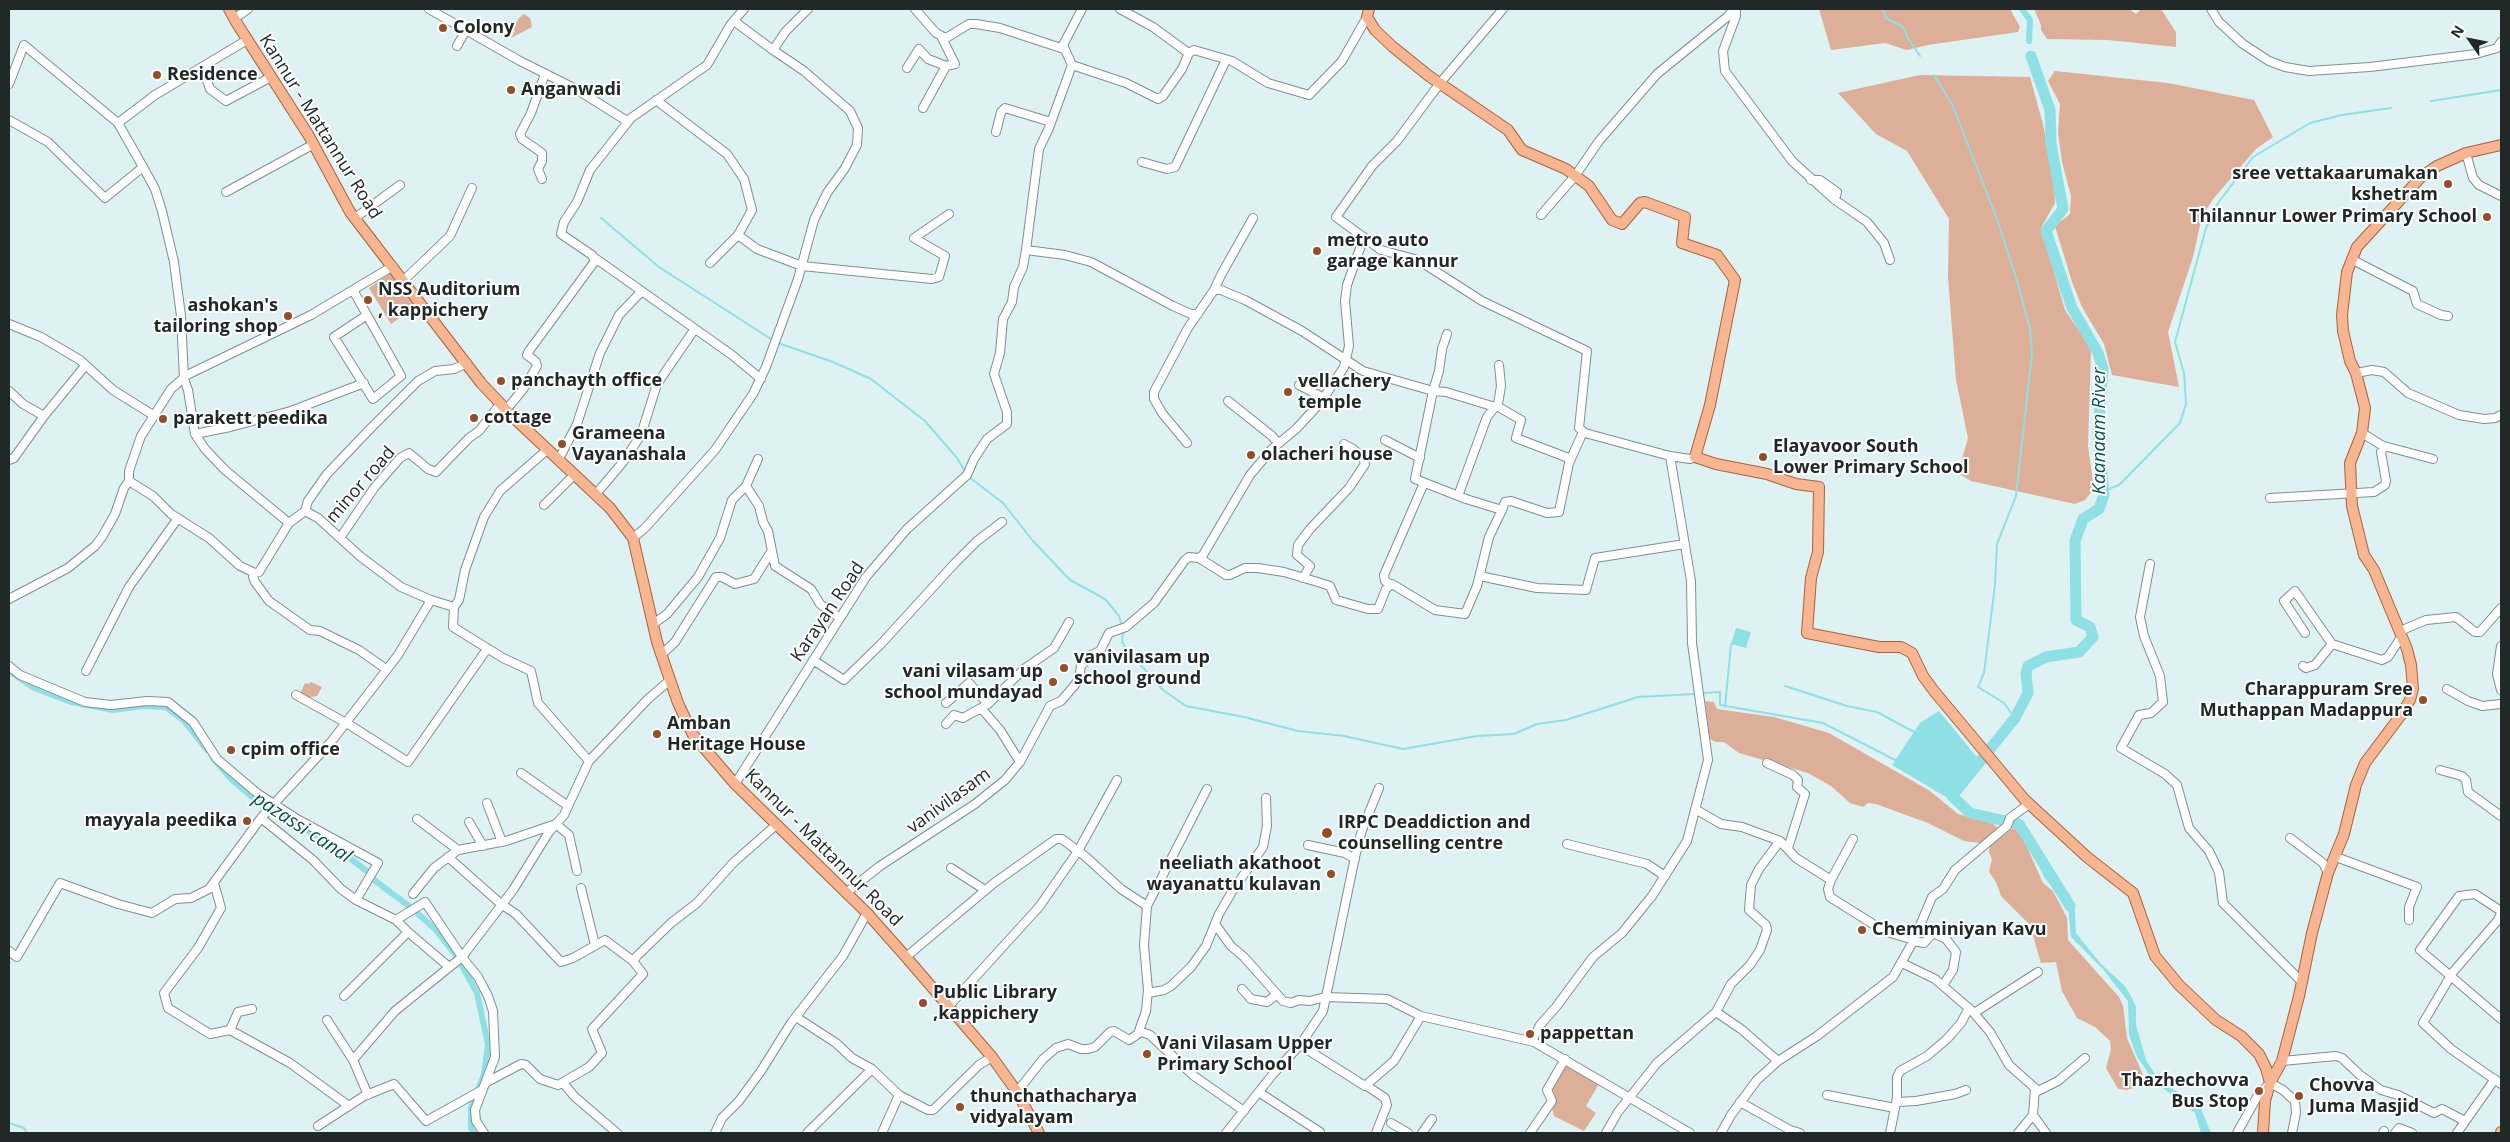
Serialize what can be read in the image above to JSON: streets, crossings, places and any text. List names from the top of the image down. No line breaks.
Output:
{"streets":{"main road":["Kannur - Mattannur Road"],"street":["minor road","Karayan Road","vanivilasam"]},"crossings":[["Kannur - Mattannur Road","minor road"],["Kannur - Mattannur Road","Karayan Road"],["Kannur - Mattannur Road","vanivilasam"]],"water":["Kaanaam River","pazassi canal"],"places":["Colony","Residence","Anganwadi","sree vettakaarumakan kshetram","Thilannur Lower Primary School","metro auto garage kannur","NSS Auditorium , kappichery","ashokan's tailoring shop","panchayth office","vellachery temple","cottage","parakett peedika","Grameena Vayanashala","olacheri house","Elayavoor South Lower Primary School","vanivilasam up school ground","vani vilasam up school mundayad","Charappuram Sree Muthappan Madappura","Amban Heritage House","cpim office","mayyala peedika","IRPC Deaddiction and counselling centre","neeliath akathoot wayanattu kulavan","Chemminiyan Kavu","Public Library ,kappichery","pappettan","Vani Vilasam Upper Primary School","Thazhechovva Bus Stop","Chovva Juma Masjid","thunchathacharya vidyalayam"],"north":"top left"}
